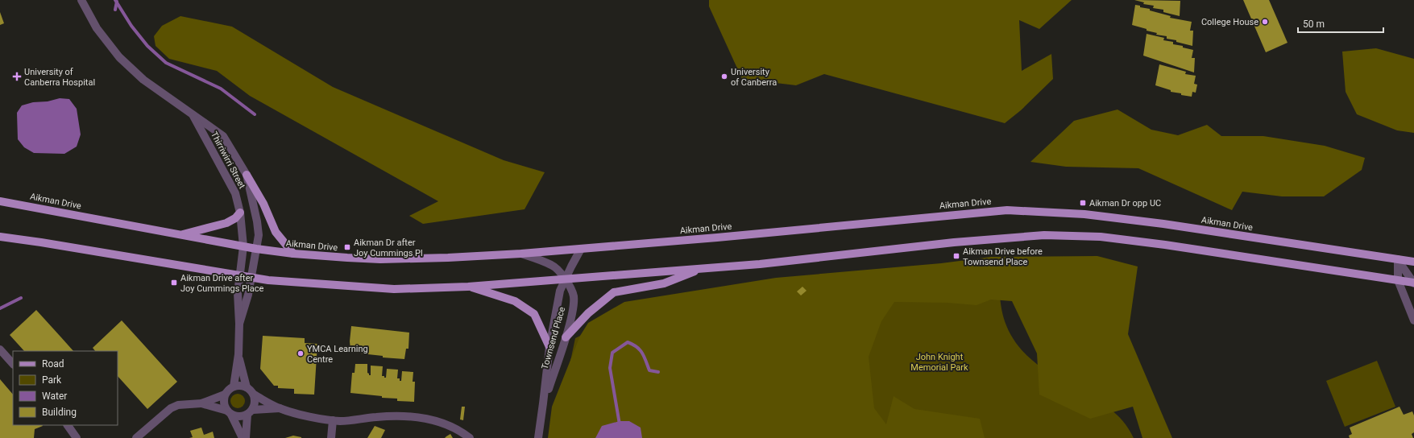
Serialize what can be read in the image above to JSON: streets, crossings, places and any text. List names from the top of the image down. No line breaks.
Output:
{"streets":{"main road":["Aikman Drive"],"street":["Thirriwirri Street","Townsend Place"]},"crossings":[["Thirriwirri Street","Aikman Drive"],["Aikman Drive","Townsend Place"]],"parks":["John Knight Memorial Park"],"places":{"other":["College House","University of Canberra","YMCA Learning Centre"],"health":["University of Canberra Hospital"],"transit":["Aikman Dr opp UC","Aikman Dr after Joy Cummings Pl","Aikman Drive before Townsend Place","Aikman Drive after Joy Cummings Place"]},"legend":["Road","Park","Water","Building"],"scale_bar":"50 m"}
